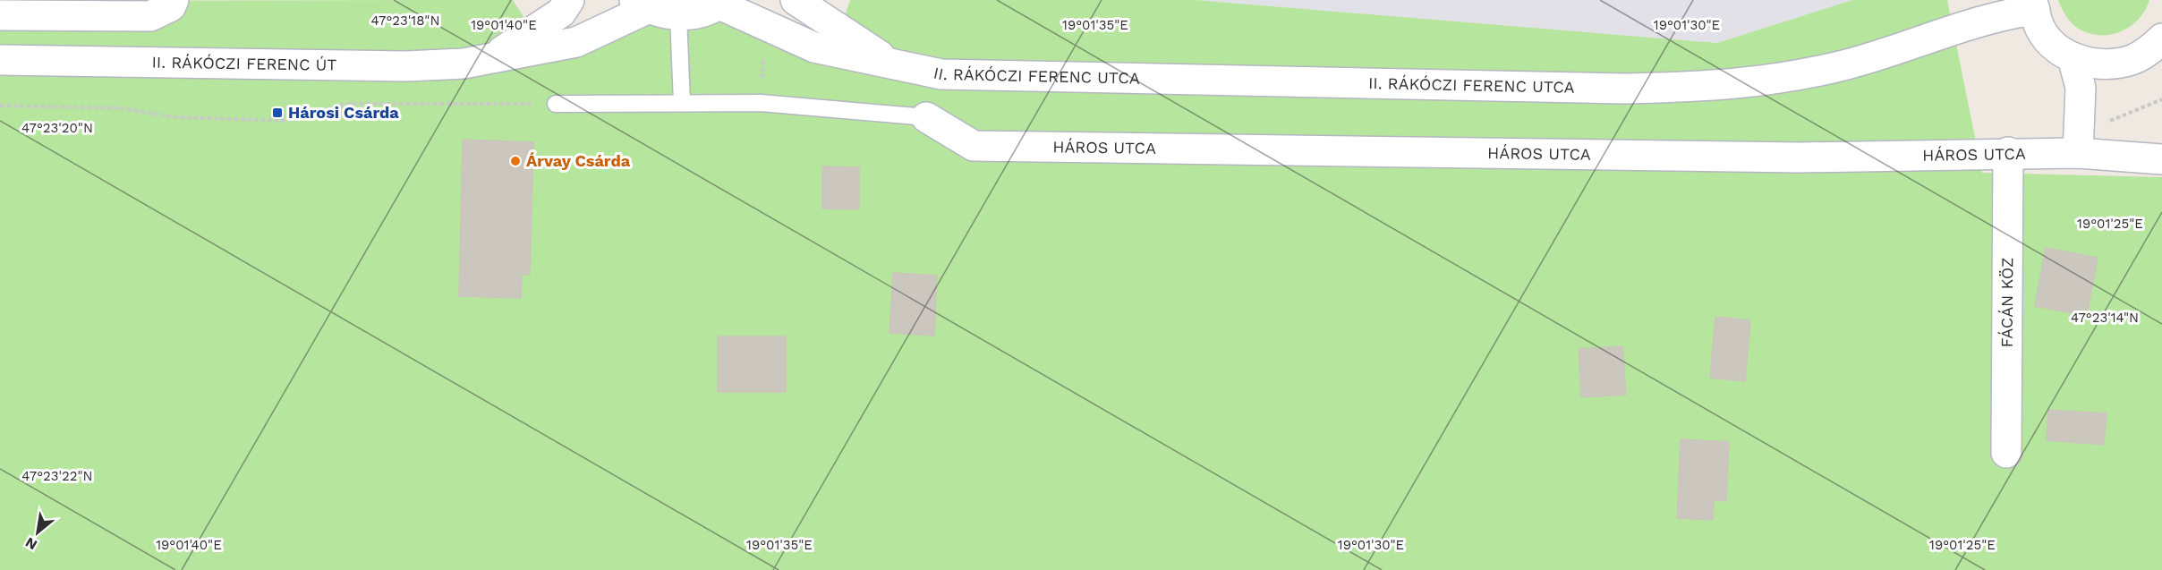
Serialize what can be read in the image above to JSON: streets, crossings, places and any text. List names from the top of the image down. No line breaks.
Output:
{"streets":{"main road":["II. RÁKÓCZI FERENC ÚT","II. RÁKÓCZI FERENC UTCA","HÁROS UTCA","FÁCÁN KÖZ"]},"crossings":[["HÁROS UTCA","FÁCÁN KÖZ"]],"places":{"transit":["Hárosi Csárda"],"other":["Árvay Csárda"]},"north":"bottom left","coordinates":["47°23'18\"N","19°01'40\"E","19°01'35\"E","19°01'30\"E","47°23'20\"N","19°01'25\"E","47°23'14\"N","47°23'22\"N"]}
